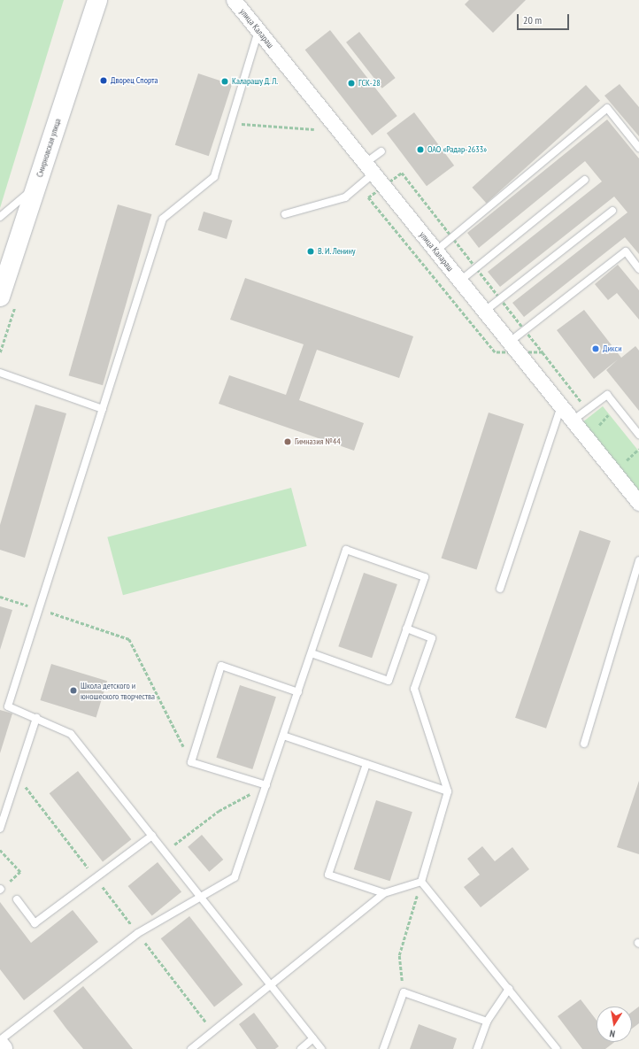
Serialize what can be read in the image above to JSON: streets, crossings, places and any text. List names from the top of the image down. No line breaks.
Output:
{"streets":{"main road":["Смирновская улица"],"street":["улица Калараш"]},"places":["Дворец Спорта","Каларашу Д. Л.","ГСК-28","ОАО «Радар-2633»","В. И. Ленину","Дикси","Гимназия №44","Школа детского и юношеского творчества"],"scale_bar":"20 m","north":"bottom"}
